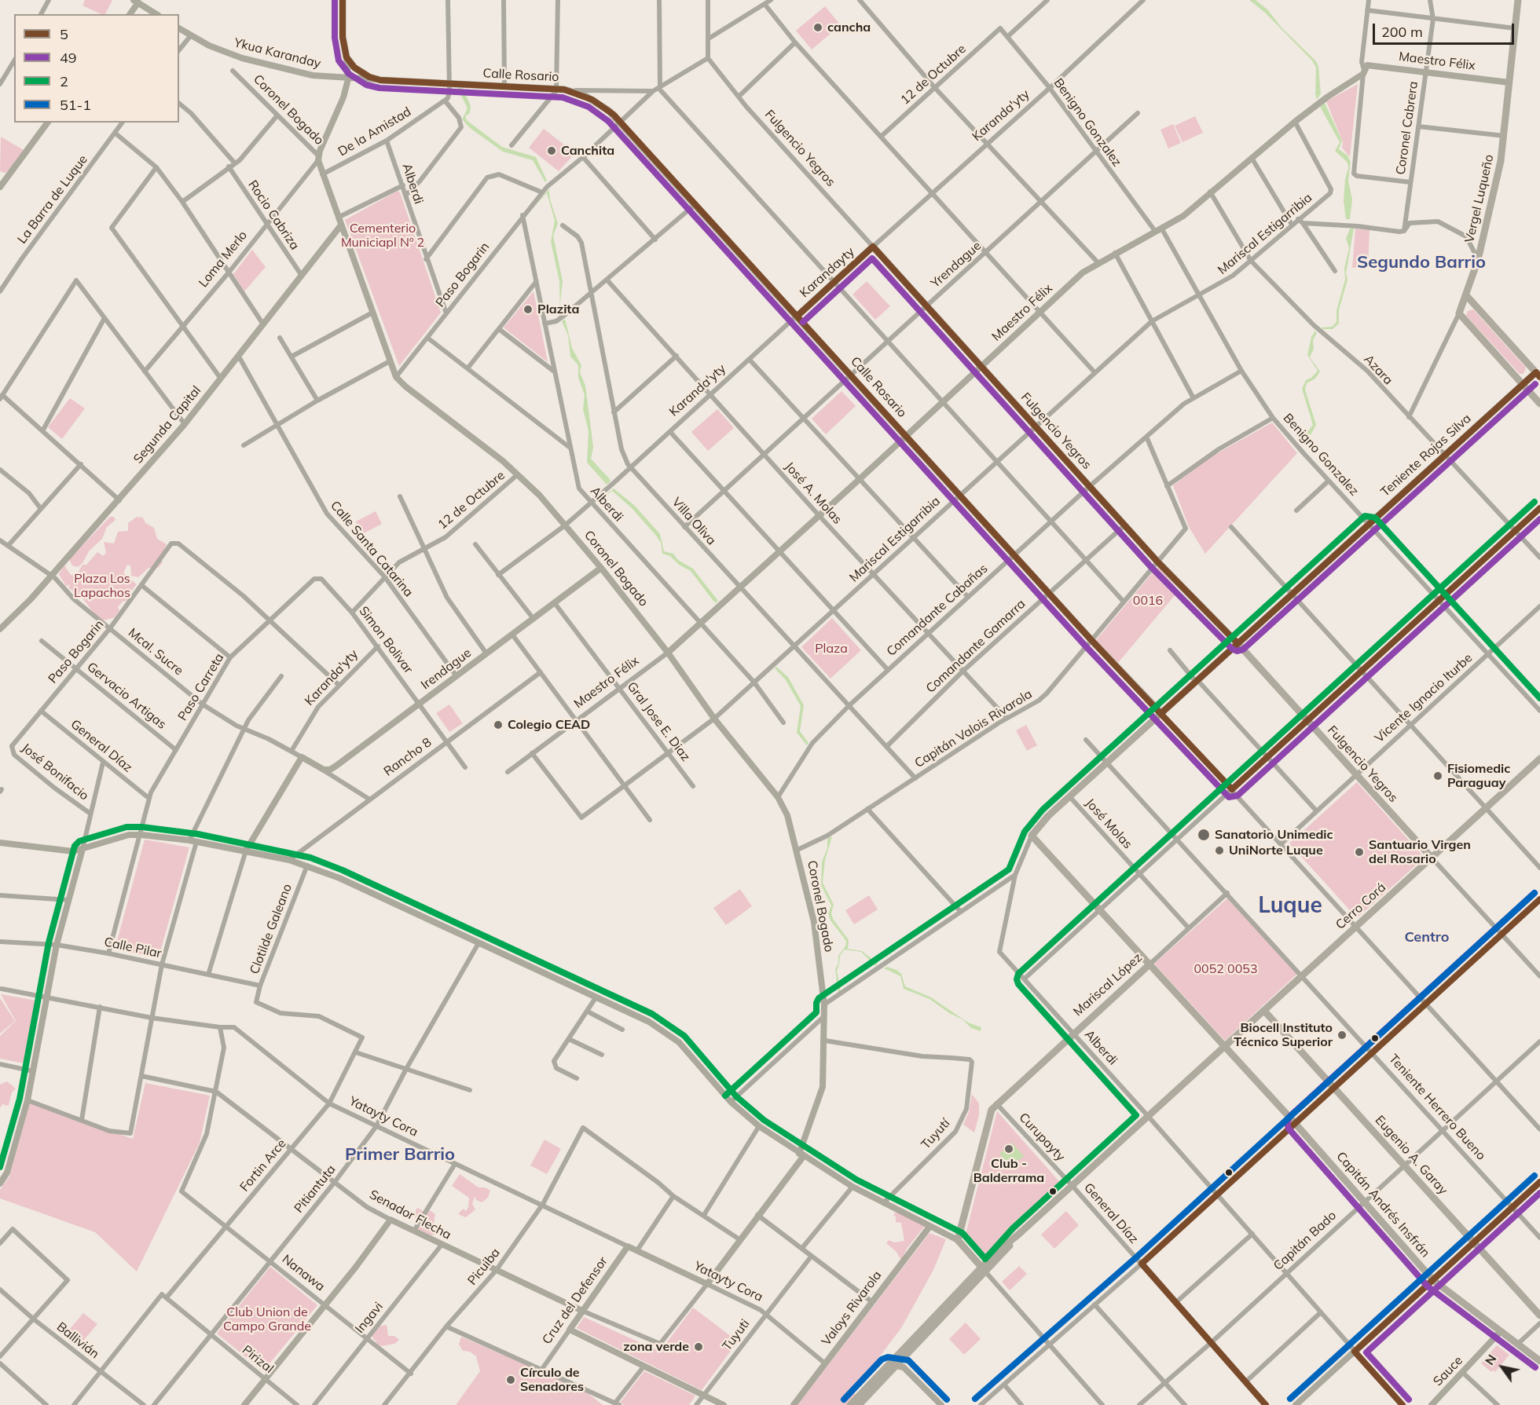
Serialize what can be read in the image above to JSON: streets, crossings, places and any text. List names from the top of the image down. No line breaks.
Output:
{"streets":{"main road":["Calle Rosario","Fulgencio Yegros","Vergel Luqueño","Karandayty","Teniente Rojas Silva","Cerro Corá","Mariscal López","Eugenio A. Garay","Capitán Andrés Insfrán"],"street":["Ykua Karanday","Maestro Félix","12 de Octubre","Coronel Bogado","Karanda'yty","Benigno Gonzalez","Coronel Cabrera","De la Amistad","Alberdi","La Barra de Luque","Rocio Cabriza","Mariscal Estigarribia","Loma Merlo","Yrendague","Paso Bogarin","Azara","Segunda Capital","José A. Molas","Villa Oliva","Calle Santa Catarina","Comandante Cabañas","Simon Bolivar","Comandante Gamarra","Mcal. Sucre","Irendague","Paso Carreta","Gervacio Artigas","Vicente Ignacio Iturbe","Gral Jose E. Diaz","Capitán Valois Rivarola","General Díaz","Rancho 8","José Bonifacio","José Molas","Clotilde Galeano","Calle Pilar","Teniente Herrero Bueno","Yatayty Cora","Tuyutí","Curupayty","Fortin Arce","Pitiantuta","Senador Flecha","Capitán Bado","Picuiba","Nanawa","Cruz del Defensor","Valoys Rivarola","Ingavi","Tuyuti","Ballivián","Pirizal","Sauce"]},"crossings":[["Ykua Karanday","Calle Rosario"],["Ykua Karanday","Loma Merlo"],["Maestro Félix","Calle Rosario"],["Maestro Félix","Coronel Bogado"],["Maestro Félix","Benigno Gonzalez"],["Maestro Félix","Coronel Cabrera"],["Maestro Félix","Fulgencio Yegros"],["Maestro Félix","Alberdi"],["Maestro Félix","Vergel Luqueño"],["Maestro Félix","Mariscal Estigarribia"],["Maestro Félix","Azara"],["Maestro Félix","José A. Molas"],["Maestro Félix","Villa Oliva"],["Maestro Félix","Gral Jose E. Diaz"],["12 de Octubre","Coronel Bogado"],["12 de Octubre","Benigno Gonzalez"],["12 de Octubre","Calle Santa Catarina"],["12 de Octubre","Simon Bolivar"],["Calle Rosario","Karanda'yty"],["Calle Rosario","Mariscal Estigarribia"],["Calle Rosario","Loma Merlo"],["Calle Rosario","Yrendague"],["Calle Rosario","Karandayty"],["Calle Rosario","Teniente Rojas Silva"],["Calle Rosario","Comandante Cabañas"],["Calle Rosario","Comandante Gamarra"],["Calle Rosario","Vicente Ignacio Iturbe"],["Calle Rosario","Capitán Valois Rivarola"],["Calle Rosario","Cerro Corá"],["Calle Rosario","Capitán Bado"],["Coronel Bogado","Karanda'yty"],["Coronel Bogado","De la Amistad"],["Coronel Bogado","Mariscal Estigarribia"],["Coronel Bogado","Loma Merlo"],["Coronel Bogado","Paso Bogarin"],["Coronel Bogado","Segunda Capital"],["Coronel Bogado","Comandante Cabañas"],["Coronel Bogado","Irendague"],["Coronel Bogado","Capitán Valois Rivarola"],["Coronel Bogado","Yatayty Cora"],["Coronel Bogado","Tuyutí"],["Coronel Bogado","Senador Flecha"],["Karanda'yty","Benigno Gonzalez"],["Karanda'yty","Fulgencio Yegros"],["Karanda'yty","Alberdi"],["Karanda'yty","Karandayty"],["Karanda'yty","José A. Molas"],["Karanda'yty","Villa Oliva"],["Karanda'yty","Simon Bolivar"],["Karanda'yty","Mcal. Sucre"],["Benigno Gonzalez","Mariscal Estigarribia"],["Benigno Gonzalez","Yrendague"],["Benigno Gonzalez","Teniente Rojas Silva"],["Benigno Gonzalez","Comandante Cabañas"],["Benigno Gonzalez","Vicente Ignacio Iturbe"],["De la Amistad","Alberdi"],["Fulgencio Yegros","Mariscal Estigarribia"],["Fulgencio Yegros","Yrendague"],["Fulgencio Yegros","Karandayty"],["Fulgencio Yegros","Teniente Rojas Silva"],["Fulgencio Yegros","Comandante Cabañas"],["Fulgencio Yegros","Comandante Gamarra"],["Fulgencio Yegros","Vicente Ignacio Iturbe"],["Fulgencio Yegros","Capitán Valois Rivarola"],["Fulgencio Yegros","Cerro Corá"],["Alberdi","Mariscal Estigarribia"],["Alberdi","Paso Bogarin"],["Alberdi","Cerro Corá"],["Alberdi","Mariscal López"],["Alberdi","Capitán Bado"],["Vergel Luqueño","Azara"],["Rocio Cabriza","Loma Merlo"],["Rocio Cabriza","Segunda Capital"],["Mariscal Estigarribia","Azara"],["Mariscal Estigarribia","José A. Molas"],["Mariscal Estigarribia","Villa Oliva"],["Mariscal Estigarribia","Gral Jose E. Diaz"],["Yrendague","José A. Molas"],["Yrendague","Villa Oliva"],["Paso Bogarin","Mcal. Sucre"],["Paso Bogarin","Paso Carreta"],["Paso Bogarin","Gervacio Artigas"],["Paso Bogarin","General Díaz"],["Paso Bogarin","José Bonifacio"],["Azara","Teniente Rojas Silva"],["Segunda Capital","Calle Santa Catarina"],["Segunda Capital","Mcal. Sucre"],["Teniente Rojas Silva","José Molas"],["Teniente Rojas Silva","Teniente Herrero Bueno"],["Teniente Rojas Silva","Capitán Andrés Insfrán"],["José A. Molas","Comandante Cabañas"],["José A. Molas","Comandante Gamarra"],["José A. Molas","Capitán Valois Rivarola"],["Villa Oliva","Comandante Cabañas"],["Villa Oliva","Comandante Gamarra"],["Villa Oliva","Capitán Valois Rivarola"],["Calle Santa Catarina","Irendague"],["Simon Bolivar","Irendague"],["Simon Bolivar","Paso Carreta"],["Simon Bolivar","Rancho 8"],["Mcal. Sucre","Paso Carreta"],["Irendague","Gral Jose E. Diaz"],["Paso Carreta","Gervacio Artigas"],["Paso Carreta","General Díaz"],["Paso Carreta","Calle Pilar"],["General Díaz","Cerro Corá"],["General Díaz","Curupayty"],["General Díaz","Capitán Bado"],["José Molas","Mariscal López"],["Cerro Corá","Teniente Herrero Bueno"],["Cerro Corá","Curupayty"],["Cerro Corá","Eugenio A. Garay"],["Cerro Corá","Capitán Andrés Insfrán"],["Clotilde Galeano","Calle Pilar"],["Clotilde Galeano","Fortin Arce"],["Mariscal López","Teniente Herrero Bueno"],["Mariscal López","Curupayty"],["Mariscal López","Capitán Andrés Insfrán"],["Teniente Herrero Bueno","Capitán Bado"],["Yatayty Cora","Fortin Arce"],["Yatayty Cora","Pitiantuta"],["Yatayty Cora","Picuiba"],["Yatayty Cora","Cruz del Defensor"],["Yatayty Cora","Valoys Rivarola"],["Yatayty Cora","Tuyuti"],["Eugenio A. Garay","Capitán Bado"],["Fortin Arce","Senador Flecha"],["Fortin Arce","Nanawa"],["Fortin Arce","Ballivián"],["Fortin Arce","Pirizal"],["Pitiantuta","Senador Flecha"],["Pitiantuta","Nanawa"],["Pitiantuta","Pirizal"],["Capitán Andrés Insfrán","Capitán Bado"],["Capitán Andrés Insfrán","Sauce"],["Senador Flecha","Picuiba"],["Senador Flecha","Nanawa"],["Senador Flecha","Cruz del Defensor"],["Senador Flecha","Ingavi"],["Picuiba","Nanawa"],["Nanawa","Ingavi"]],"districts":["Segundo Barrio","Luque","Centro","Primer Barrio"],"parks":["Cementerio Municiapl Nº 2","Plaza Los Lapachos","0016","Plaza","0052 0053","Club Union de Campo Grande"],"places":["cancha","Canchita","Plazita","Colegio CEAD","Fisiomedic Paraguay","Sanatorio Unimedic","UniNorte Luque","Santuario Virgen del Rosario","Biocell Instituto Técnico Superior","Club - Balderrama","zona verde","Círculo de Senadores"],"lines":["transit line 5","transit line 49","transit line 2","transit line 51-1"],"legend":["5","49","2","51-1"],"scale_bar":"200 m","north":"top left"}
